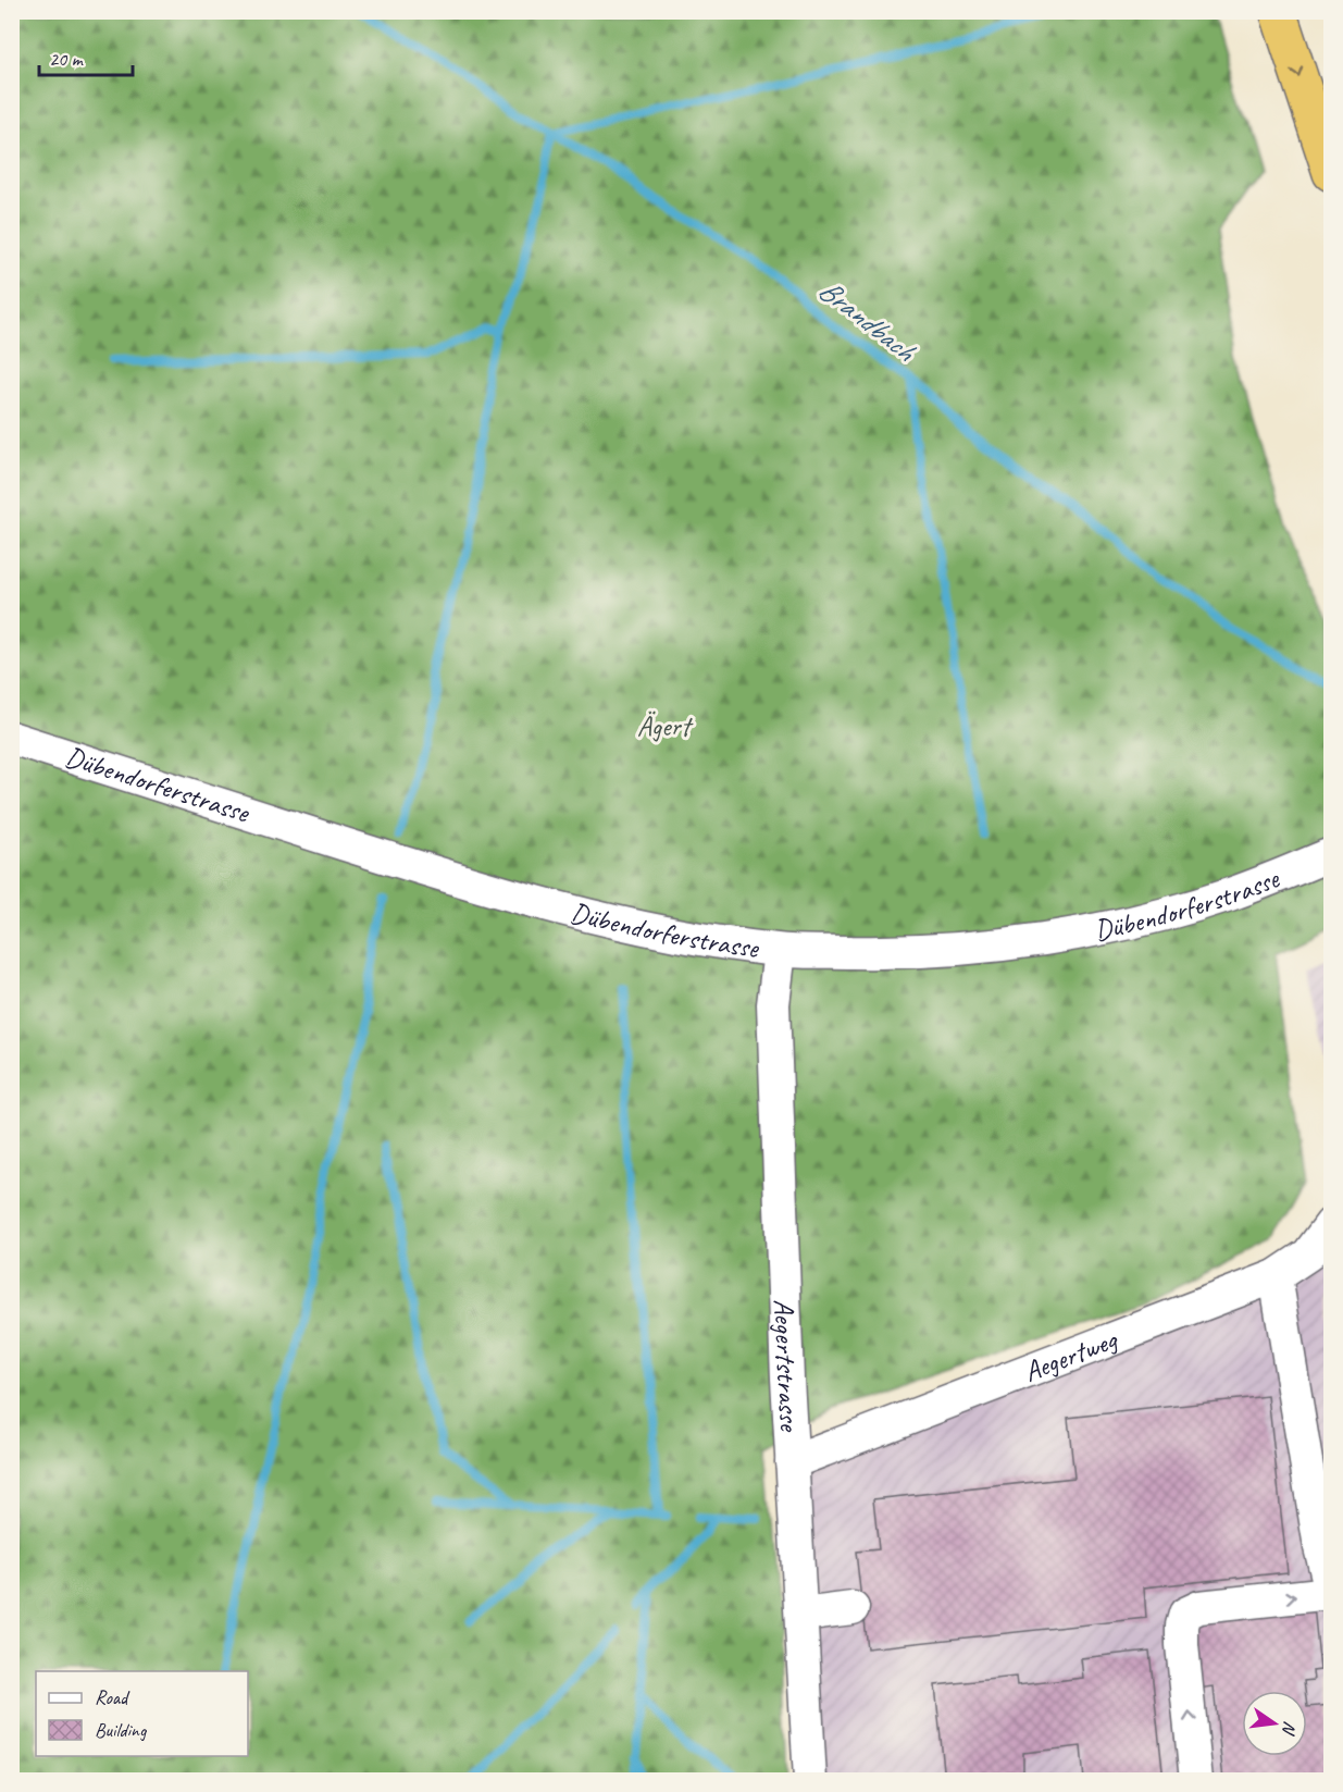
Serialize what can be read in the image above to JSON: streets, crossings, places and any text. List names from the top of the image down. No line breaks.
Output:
{"streets":{"street":["Dübendorferstrasse","Aegertweg","Aegertstrasse"]},"crossings":[["Dübendorferstrasse","Aegertstrasse"],["Aegertweg","Aegertstrasse"]],"water":["Brandbach"],"parks":["Ägert"],"legend":["Road","Building"],"scale_bar":"20 m","north":"right"}
